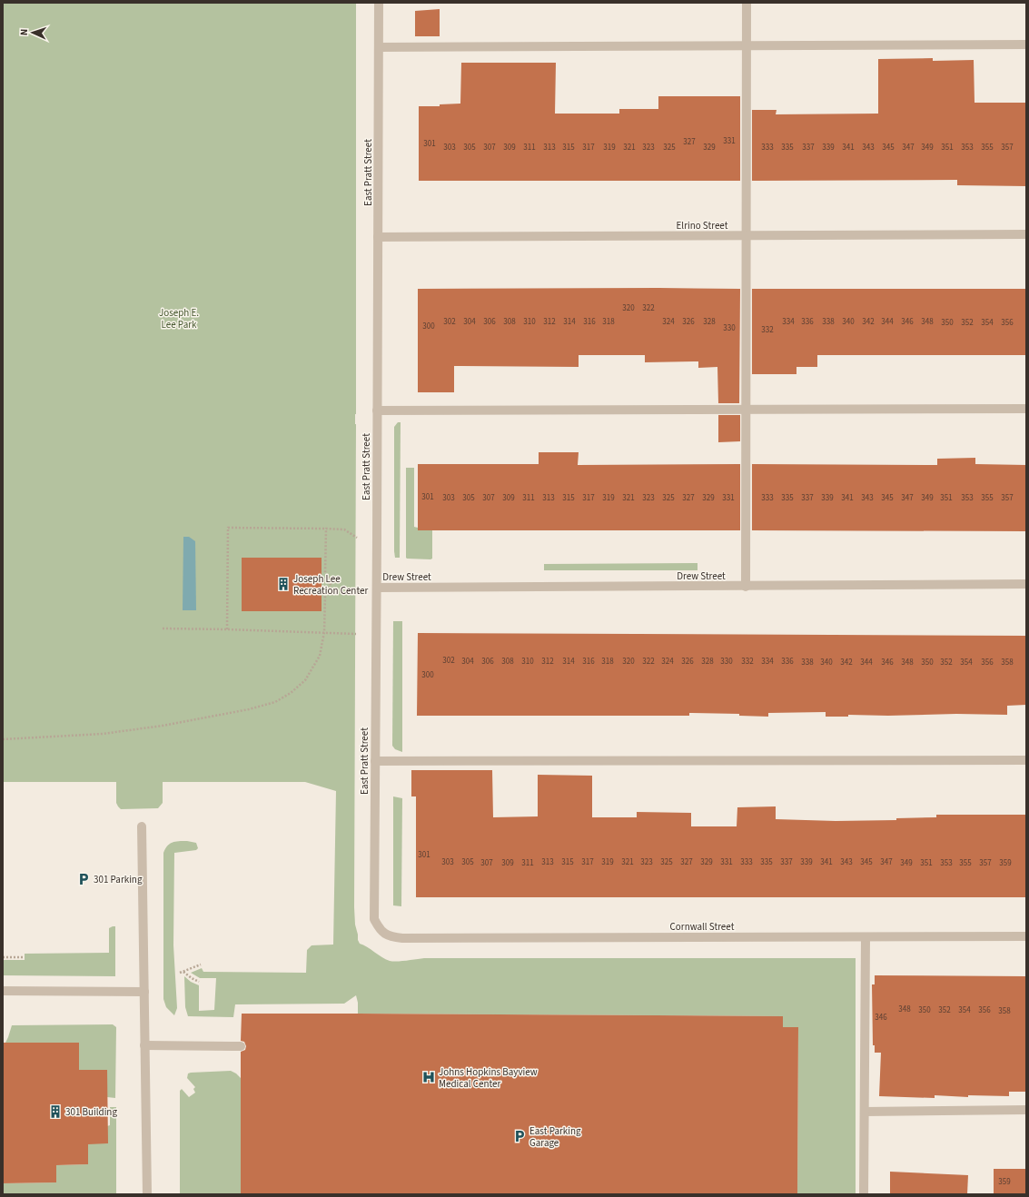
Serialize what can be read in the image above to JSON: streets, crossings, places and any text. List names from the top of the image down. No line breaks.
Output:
{"streets":{"street":["East Pratt Street","Elrino Street","Drew Street","Cornwall Street"]},"crossings":[["East Pratt Street","Elrino Street"],["East Pratt Street","Drew Street"],["East Pratt Street","Cornwall Street"]],"parks":["Joseph E. Lee Park"],"places":{"building":["Joseph Lee Recreation Center","301 Building"],"parking":["301 Parking","East Parking Garage"],"hospital":["Johns Hopkins Bayview Medical Center"]},"house_numbers":["331","327","301","303","305","307","309","311","313","315","317","319","321","323","325","329","333","335","337","339","341","343","345","347","349","351","353","355","357","320","322","302","304","306","308","310","312","314","316","318","324","326","328","334","336","338","340","342","344","346","348","350","352","354","356","300","330","332","301","303","305","307","309","311","313","315","317","319","321","323","325","327","329","331","333","335","337","339","341","343","345","347","349","351","353","355","357","302","304","306","308","310","312","314","316","318","320","322","324","326","328","330","332","334","336","338","340","342","344","346","348","350","352","354","356","358","300","301","303","305","313","315","317","319","321","323","325","327","329","331","333","335","337","339","341","343","345","347","307","309","311","349","351","353","355","357","359","348","350","352","354","356","358","346","359"],"north":"left"}
